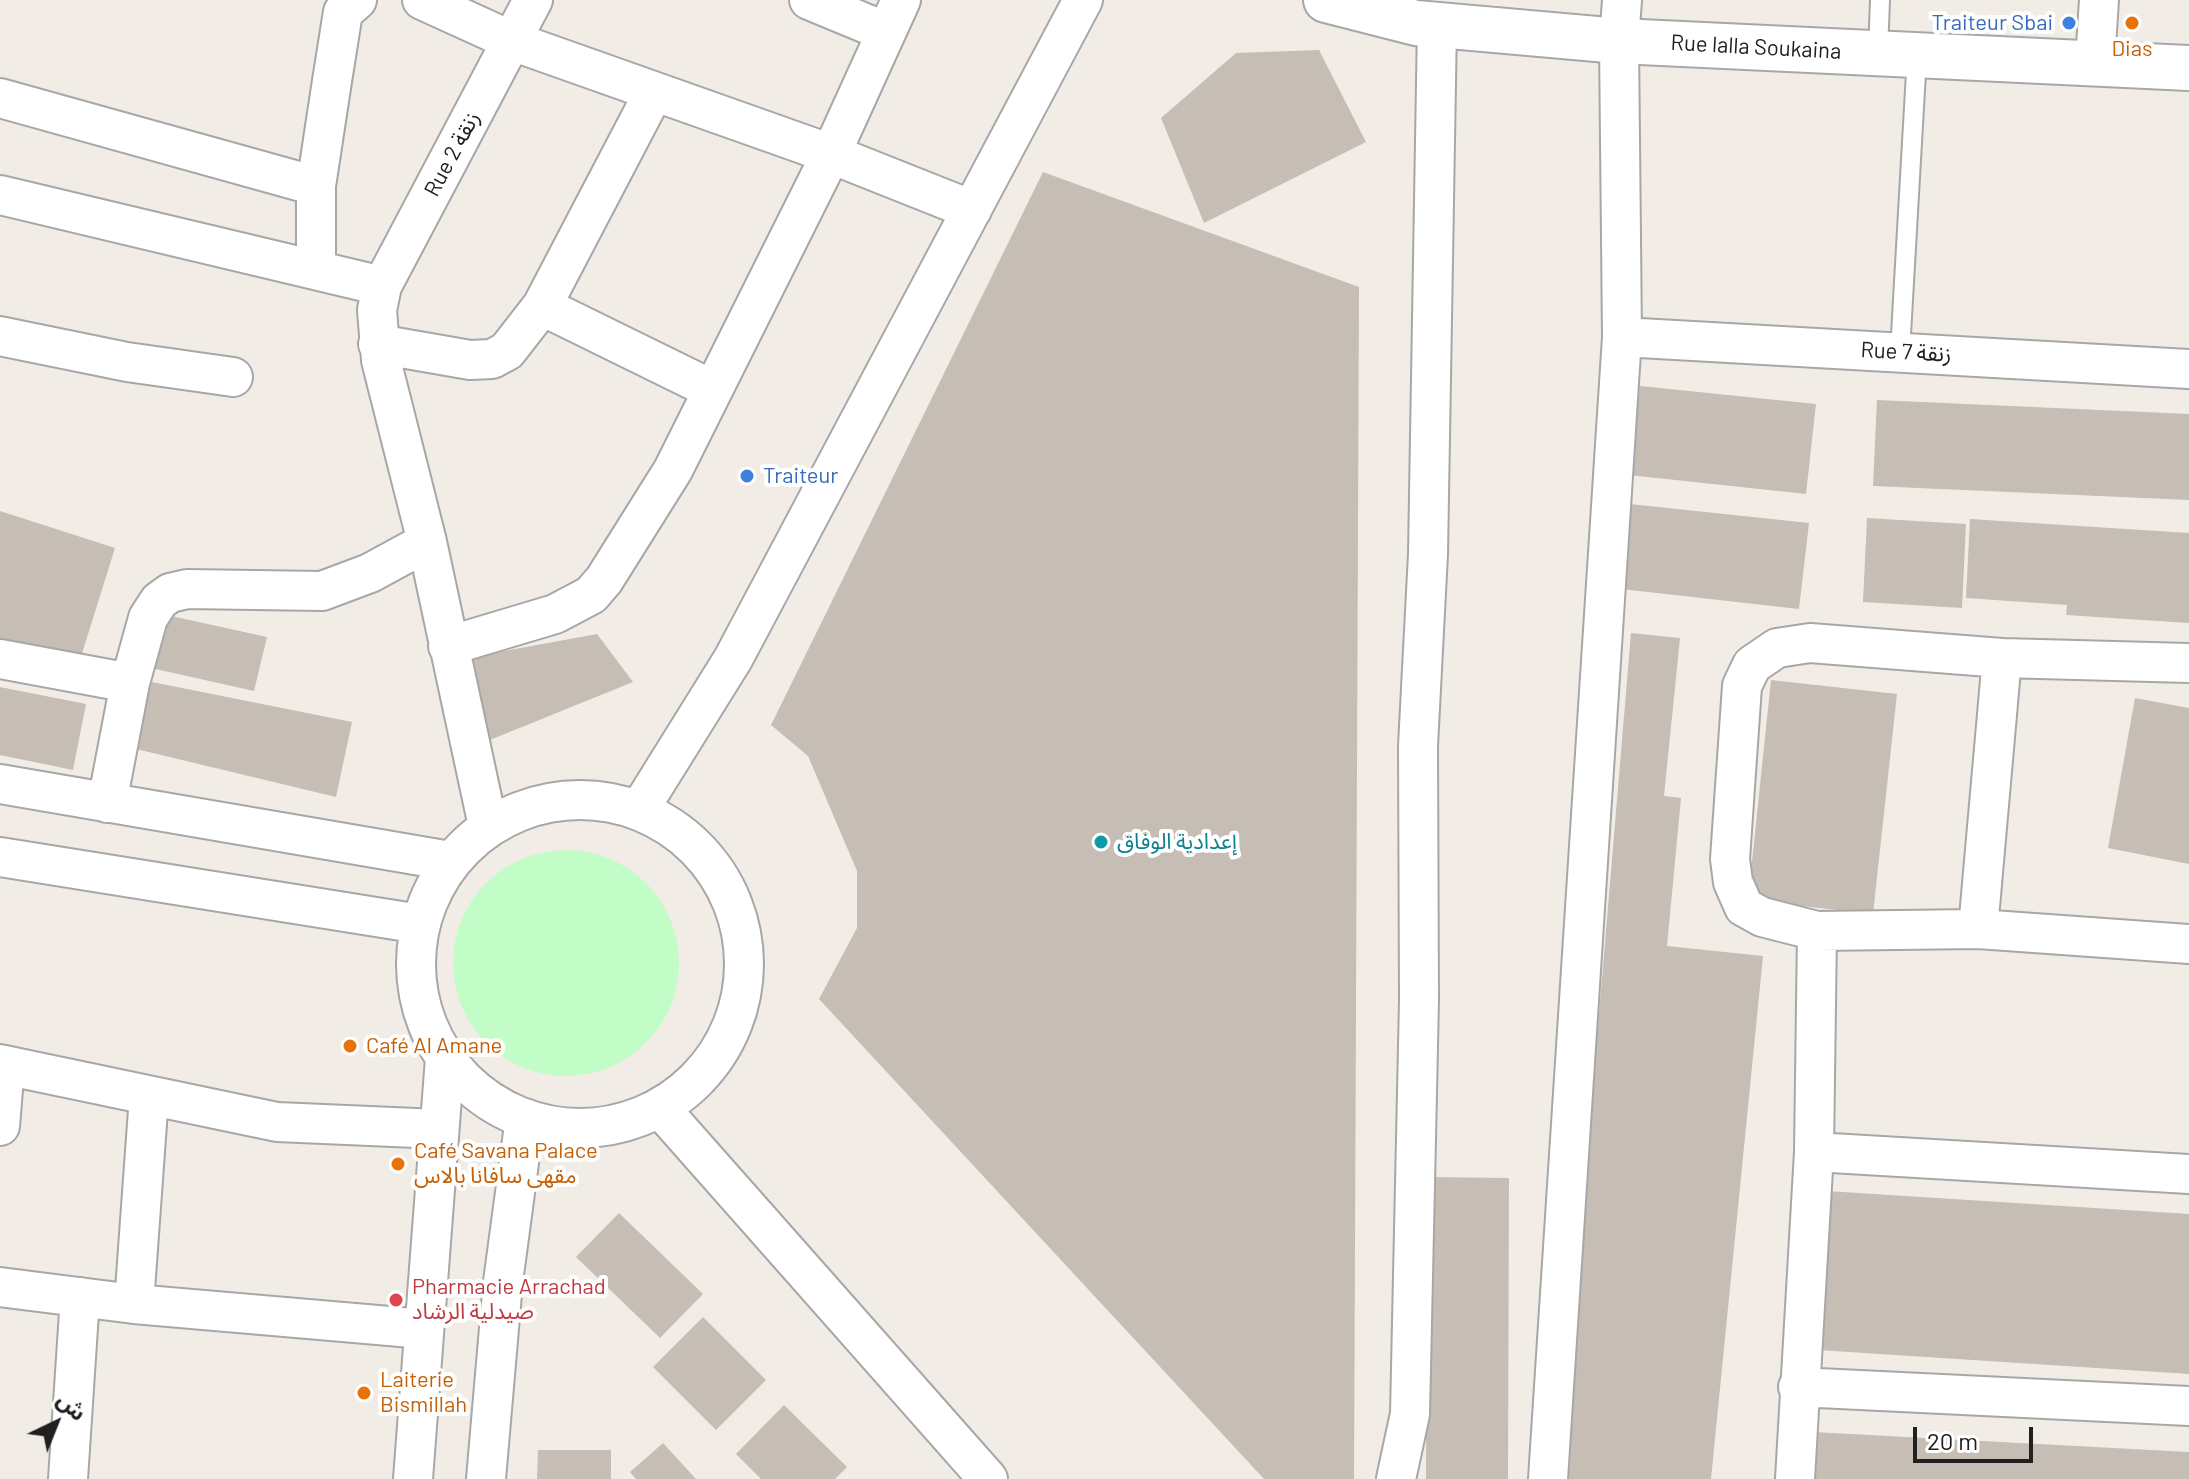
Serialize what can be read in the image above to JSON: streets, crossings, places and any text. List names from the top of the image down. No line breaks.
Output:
{"streets":{"street":["Rue lalla Soukaina","Rue 2 زنقة","Rue 7 زنقة"]},"places":["Traiteur Sbai","Dias","Traiteur","إعدادية الوفاق","Café Al Amane","Café Savana Palace مقهى سافانا بالاس","Pharmacie Arrachad صيدلية الرشاد","Laiterie Bismillah"],"scale_bar":"20 m","north":"top right"}
